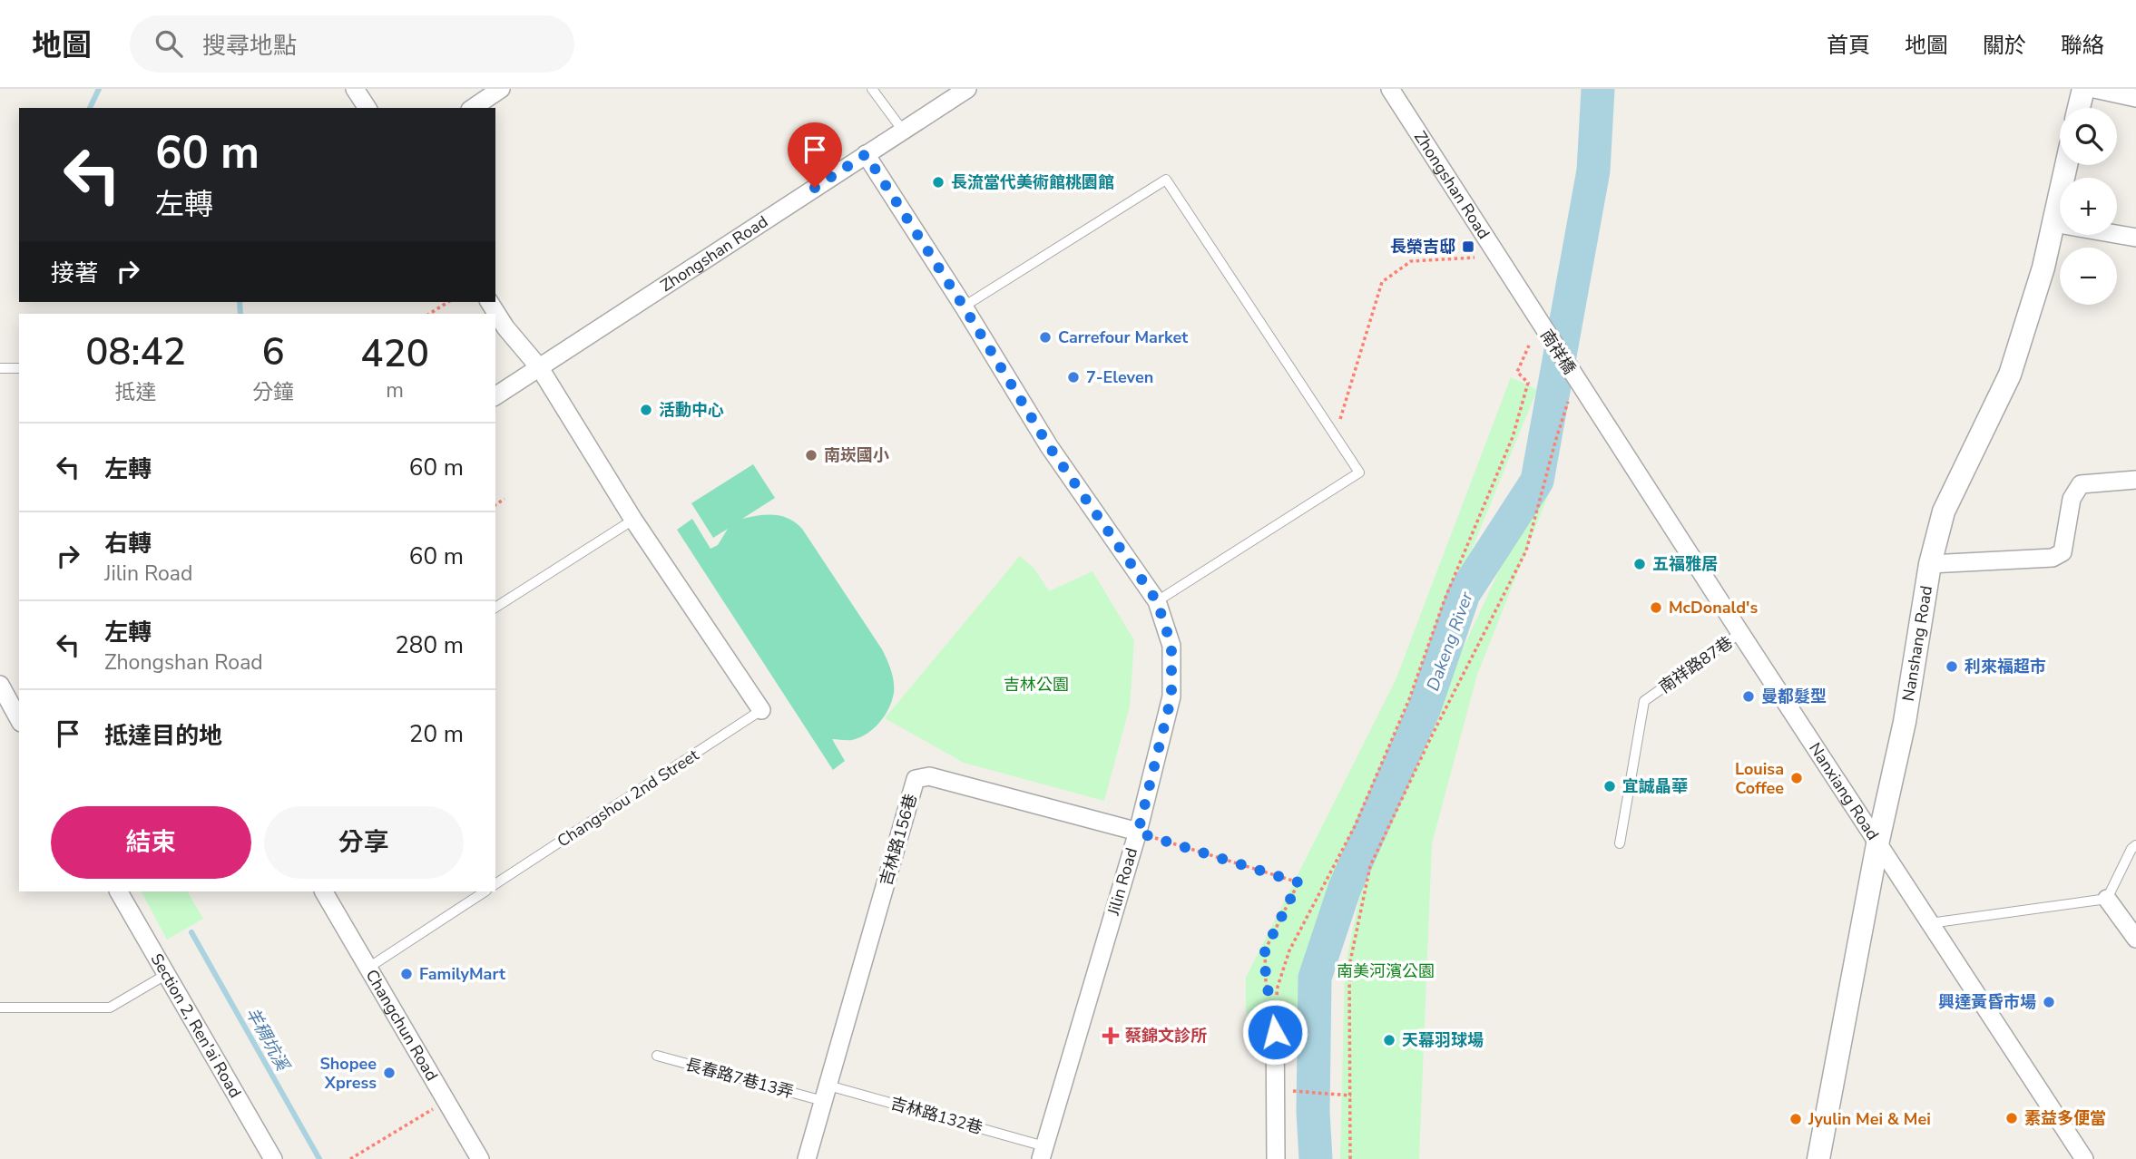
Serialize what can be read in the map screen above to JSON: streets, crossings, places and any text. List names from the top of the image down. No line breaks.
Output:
{"streets":{"street":["Zhongshan Road","南祥橋","Nanshang Road","Nanxiang Road","吉林路156巷","Jilin Road","Section 2, Ren'ai Road","Changchun Road"],"lane":["南祥路87巷","Changshou 2nd Street","長春路7巷13弄","吉林路132巷"]},"crossings":[["Zhongshan Road","南祥橋"],["Zhongshan Road","Jilin Road"],["南祥橋","Nanxiang Road"],["Nanshang Road","Nanxiang Road"],["南祥路87巷","Nanxiang Road"],["吉林路156巷","Jilin Road"],["吉林路156巷","長春路7巷13弄"],["吉林路156巷","吉林路132巷"],["Jilin Road","吉林路132巷"],["長春路7巷13弄","吉林路132巷"]],"water":["Dakeng River","羊稠坑溪"],"parks":["吉林公園","南美河濱公園"],"places":{"other":["長流當代美術館桃園館","Carrefour Market","7-Eleven","活動中心","南崁國小","五福雅居","McDonald's","利來福超市","曼都髮型","Louisa Coffee","宜誠晶華","FamilyMart","興達黃昏市場","天幕羽球場","Shopee Xpress","素益多便當","Jyulin Mei & Mei"],"transit":["長榮吉邸"],"health":["蔡錦文診所"]},"page":{"header":"地圖","search":"搜尋地點","nav":["首頁","地圖","關於","聯絡"],"map_buttons":["+","−"],"turn":["60 m","左轉"],"then":"接著","eta":["08:42","抵達","6","分鐘","420","m"],"list":[{"name":"左轉","value":"60 m"},{"name":"右轉","note":"Jilin Road","value":"60 m"},{"name":"左轉","note":"Zhongshan Road","value":"280 m"},{"name":"抵達目的地","value":"20 m"}],"buttons":["結束","分享"]}}
